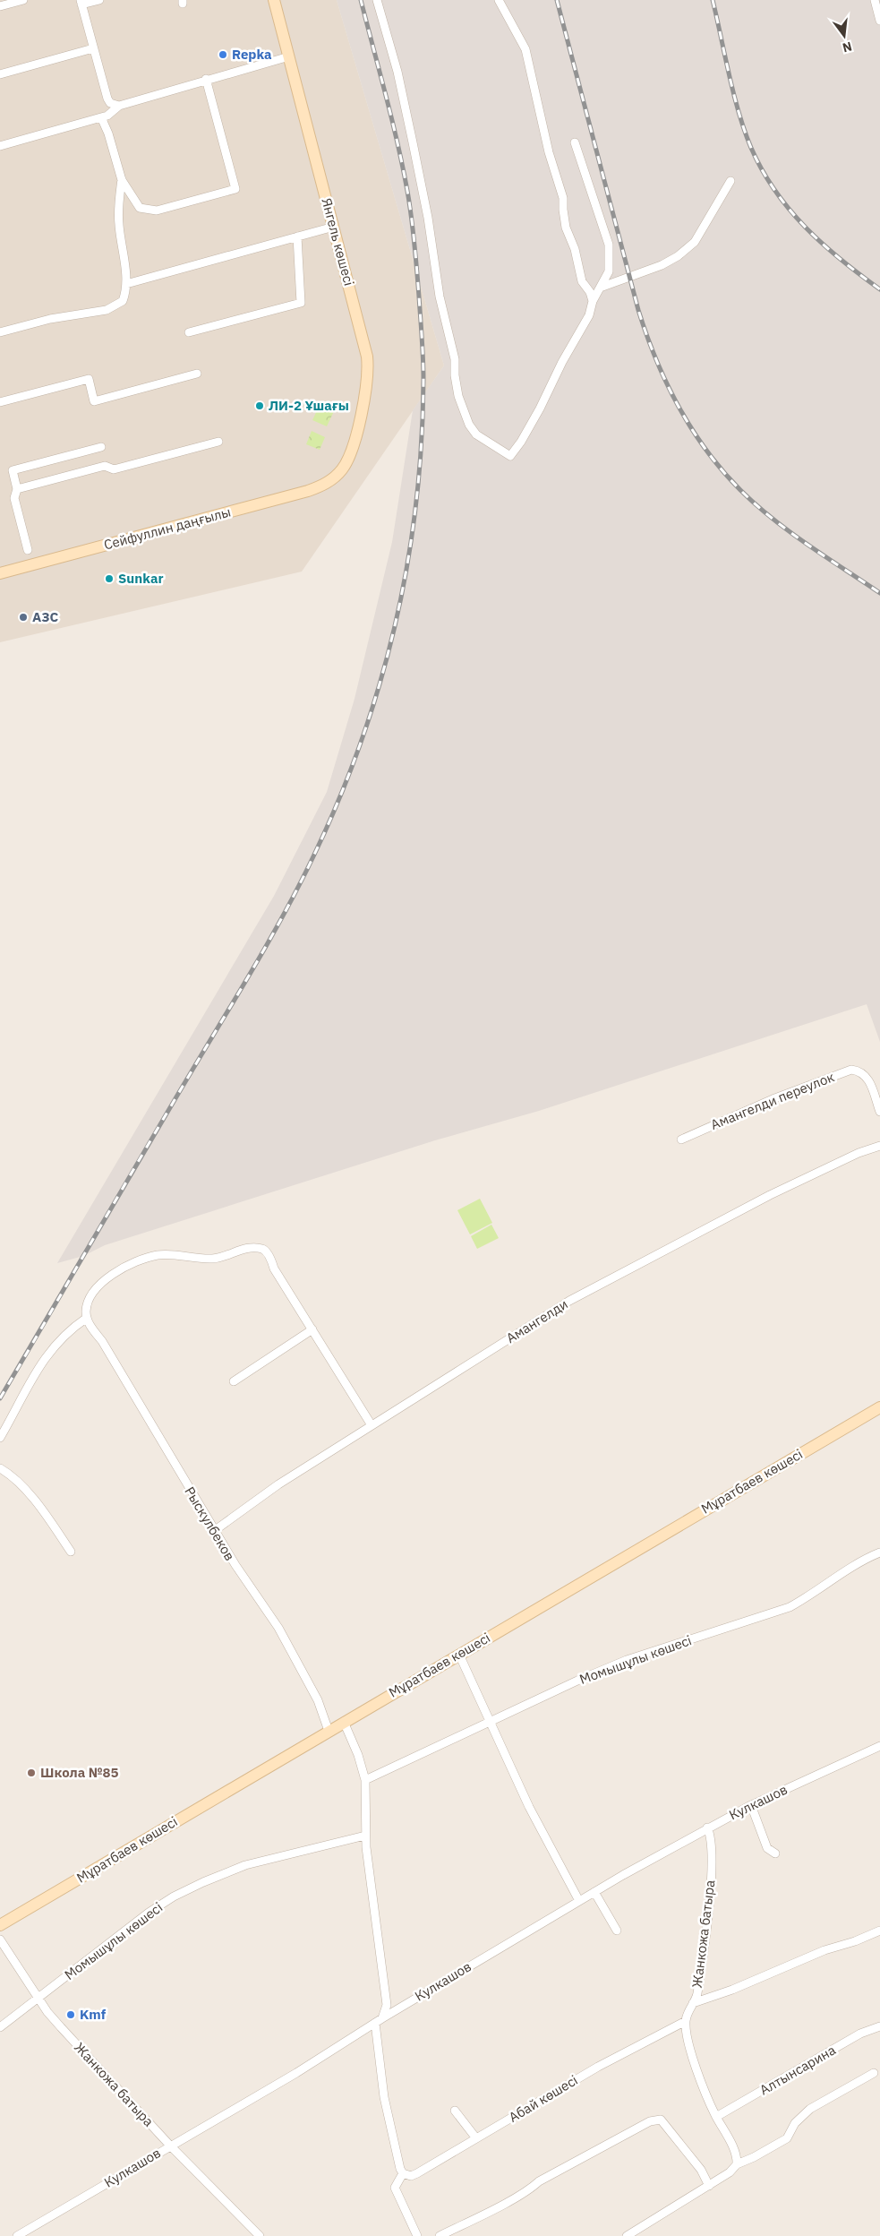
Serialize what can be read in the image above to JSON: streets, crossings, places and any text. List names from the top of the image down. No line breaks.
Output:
{"streets":{"street":["Янгель көшесі","Сейфуллин даңғылы","Амангелди переулок","Амангелди","Мұратбаев көшесі","Рыскулбеков","Момышұлы көшесі","Кулкашов","Жанкожа батыра","Алтынсарина","Абай көшесі"]},"crossings":[["Янгель көшесі","Сейфуллин даңғылы"],["Амангелди","Рыскулбеков"],["Мұратбаев көшесі","Рыскулбеков"],["Момышұлы көшесі","Жанкожа батыра"],["Кулкашов","Жанкожа батыра"],["Жанкожа батыра","Абай көшесі"]],"places":["Repka","ЛИ-2 Ұшағы","Sunkar","АЗС","Школа №85","Kmf"],"north":"bottom"}
